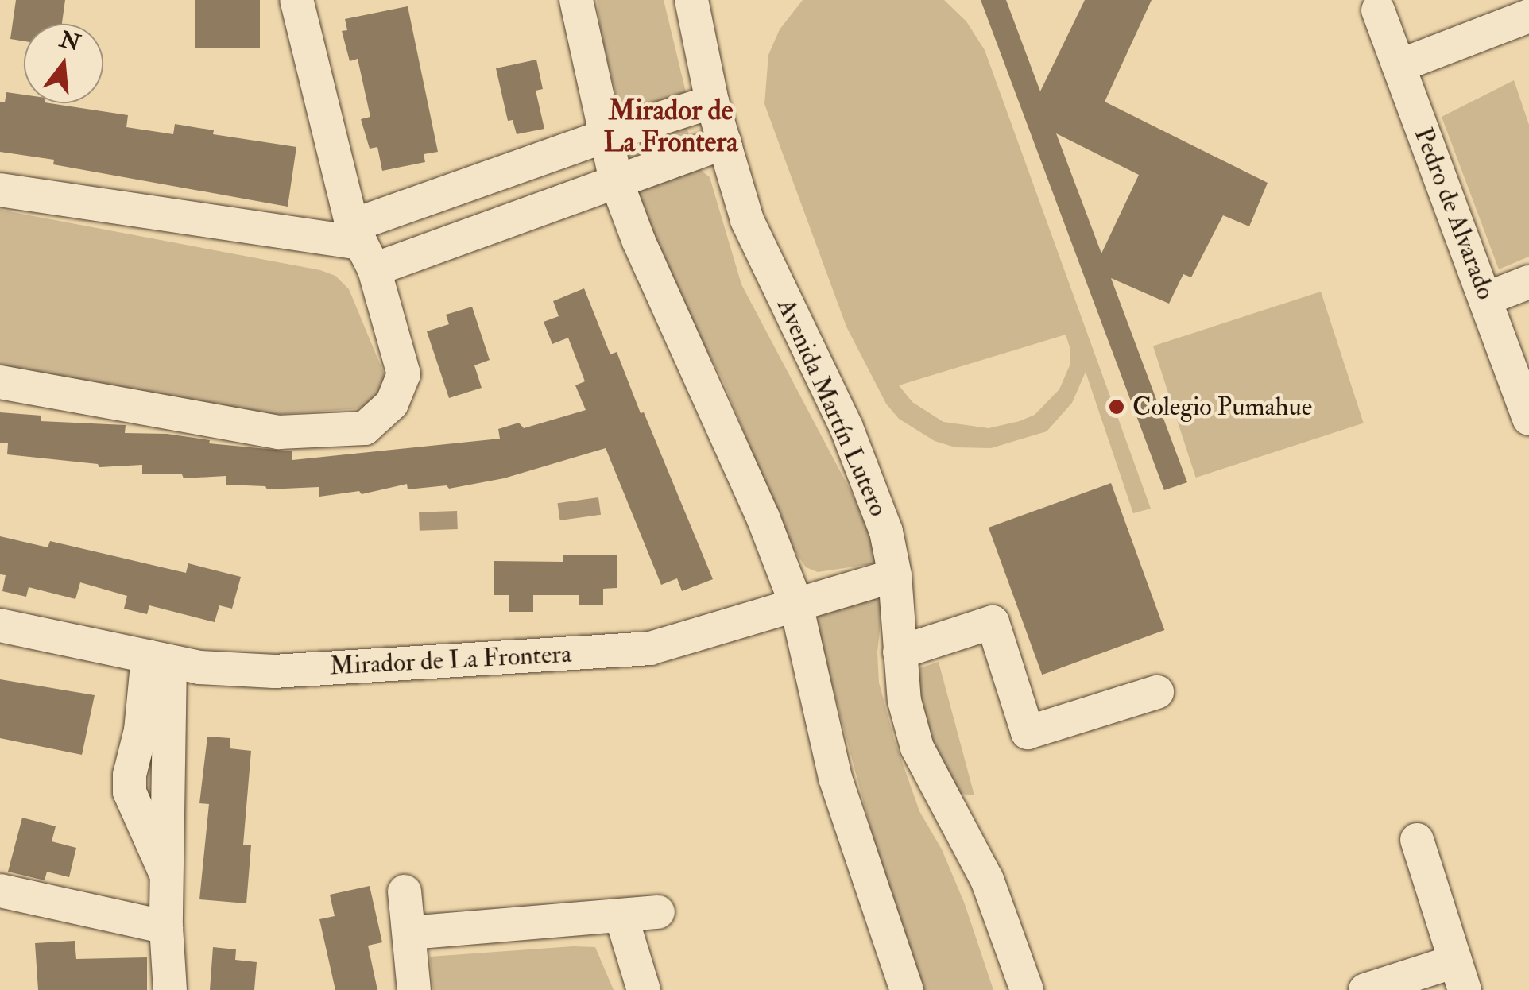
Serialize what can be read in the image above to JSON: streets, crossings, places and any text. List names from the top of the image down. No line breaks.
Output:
{"streets":{"street":["Pedro de Alvarado","Avenida Martín Lutero","Mirador de La Frontera"]},"crossings":[["Avenida Martín Lutero","Mirador de La Frontera"]],"districts":["Mirador de La Frontera"],"places":["Colegio Pumahue"],"north":"top"}
